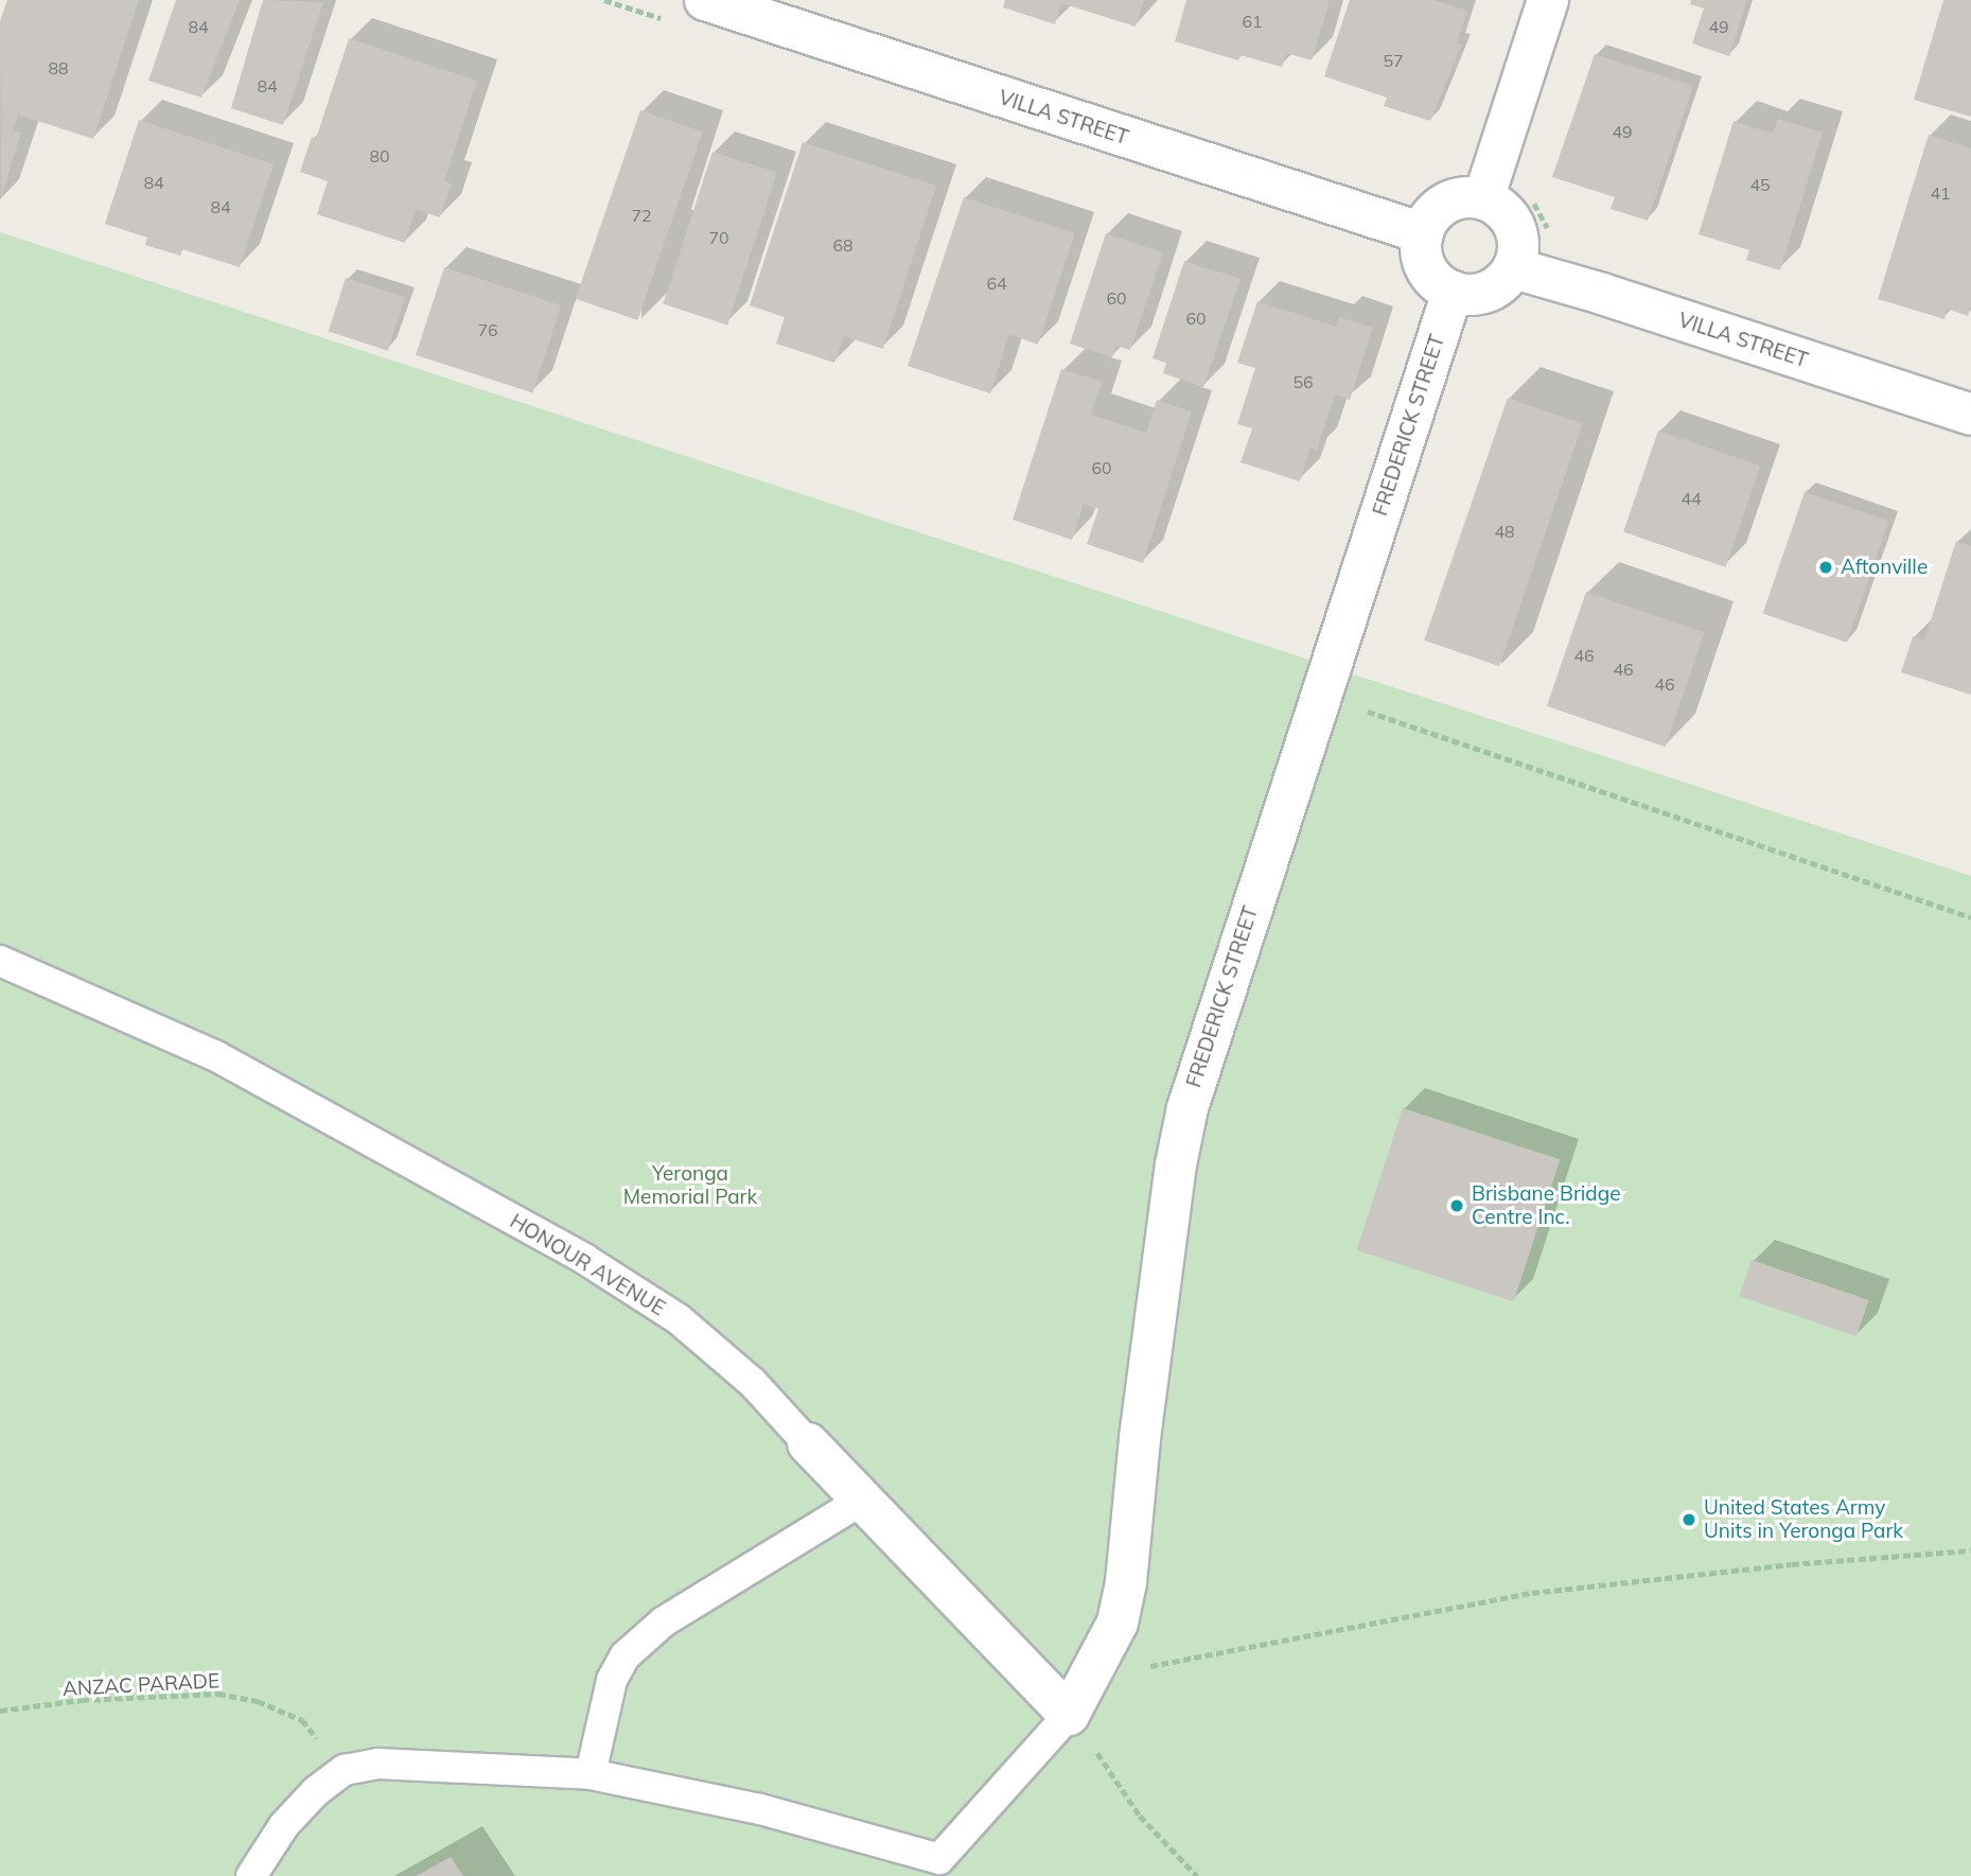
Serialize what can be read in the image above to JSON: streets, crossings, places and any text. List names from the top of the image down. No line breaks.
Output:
{"streets":{"street":["VILLA STREET","FREDERICK STREET","HONOUR AVENUE"],"path":["ANZAC PARADE"]},"crossings":[["VILLA STREET","FREDERICK STREET"],["FREDERICK STREET","HONOUR AVENUE"]],"parks":["Yeronga Memorial Park"],"places":["Aftonville","Brisbane Bridge Centre Inc.","United States Army Units in Yeronga Park"],"house_numbers":["61","84","49","57","88","84","49","80","84","45","41","84","72","70","68","64","60","60","76","56","60","44","48","46","46","46"]}
